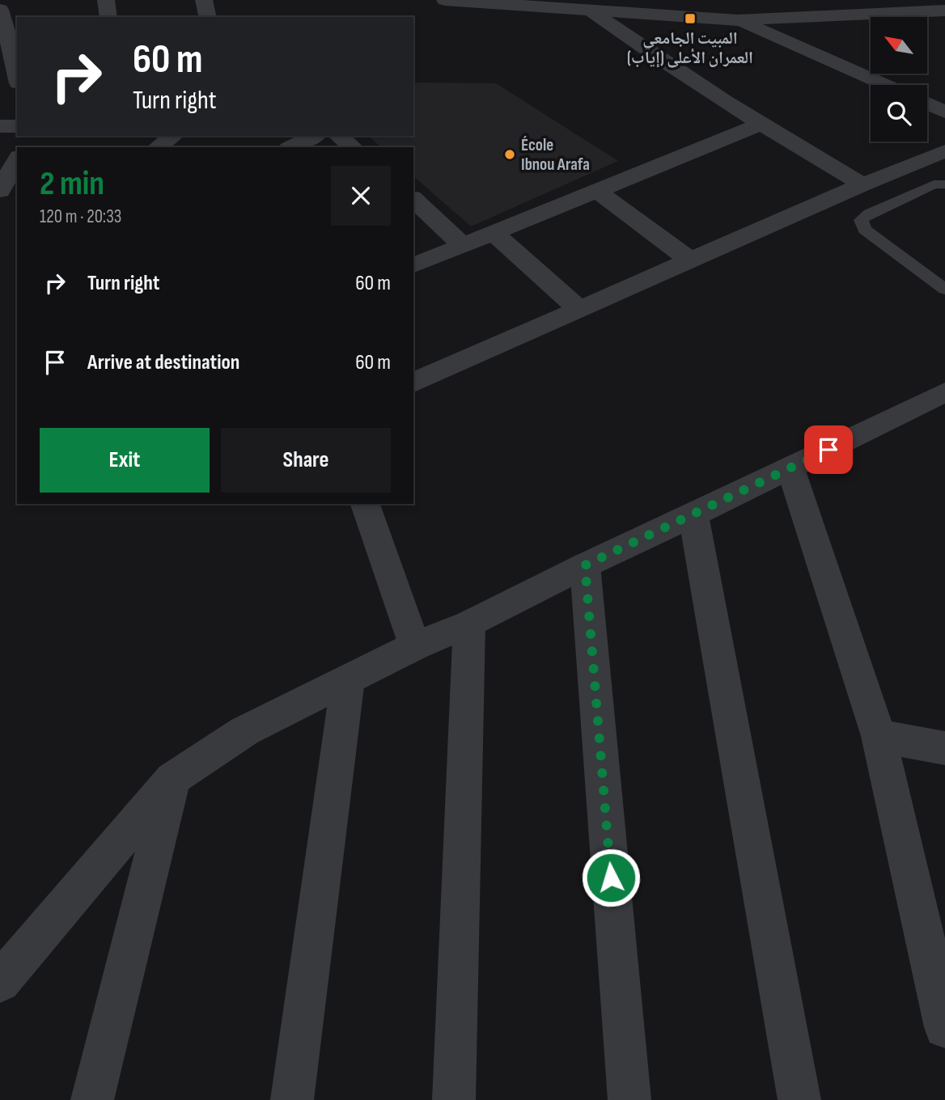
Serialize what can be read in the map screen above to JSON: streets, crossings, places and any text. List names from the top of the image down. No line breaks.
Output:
{"places":{"transit":["المبيت الجامعي العمران الأعلى (إياب)"],"other":["École Ibnou Arafa"]},"north":"top left","page":{"turn":["60 m","Turn right"],"heading":["2 min","120 m · 20:33"],"list":[{"name":"Turn right","value":"60 m"},{"name":"Arrive at destination","value":"60 m"}],"buttons":["Exit","Share"]}}
